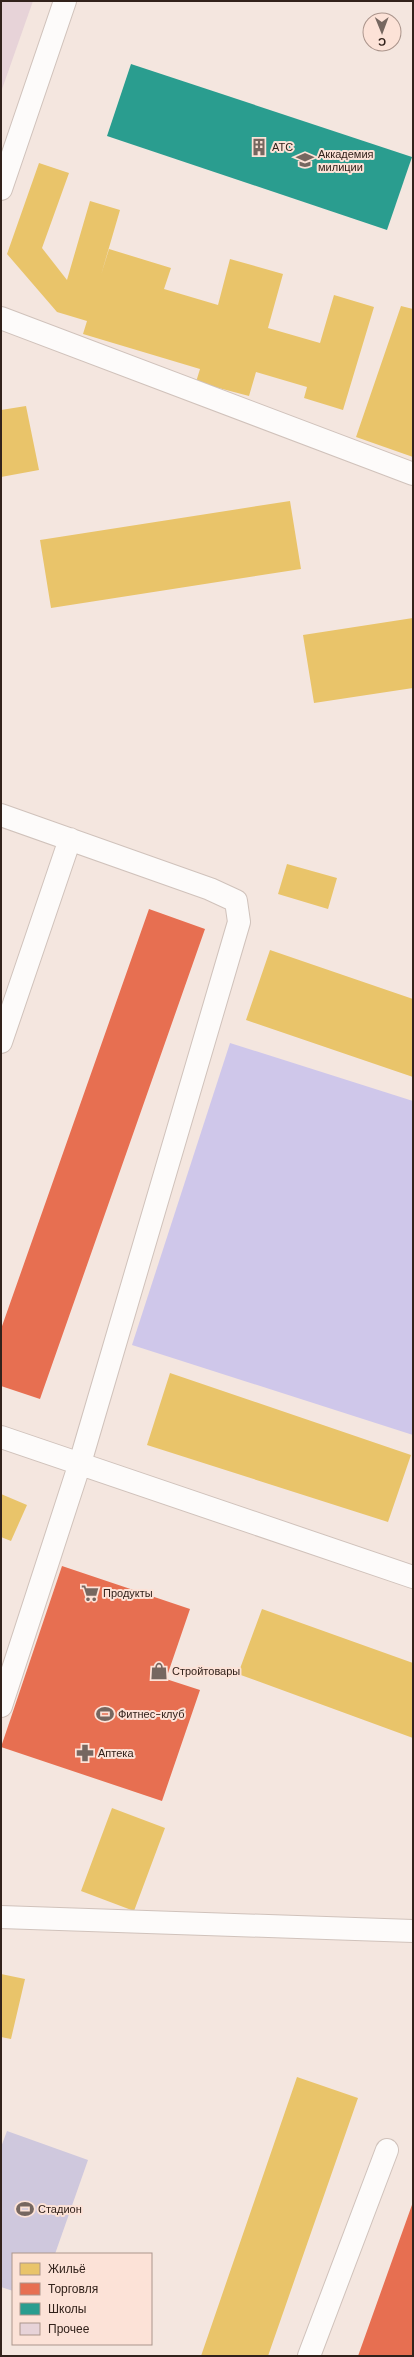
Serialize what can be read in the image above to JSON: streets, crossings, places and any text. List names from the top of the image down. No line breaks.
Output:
{"places":{"building":["АТС"],"school or university":["Аккадемия милиции"],"supermarket":["Продукты"],"shop":["Стройтовары"],"sports":["Фитнес-клуб","Стадион"],"pharmacy":["Аптека"]},"legend":["Жильё","Торговля","Школы","Прочее"],"north":"bottom"}
